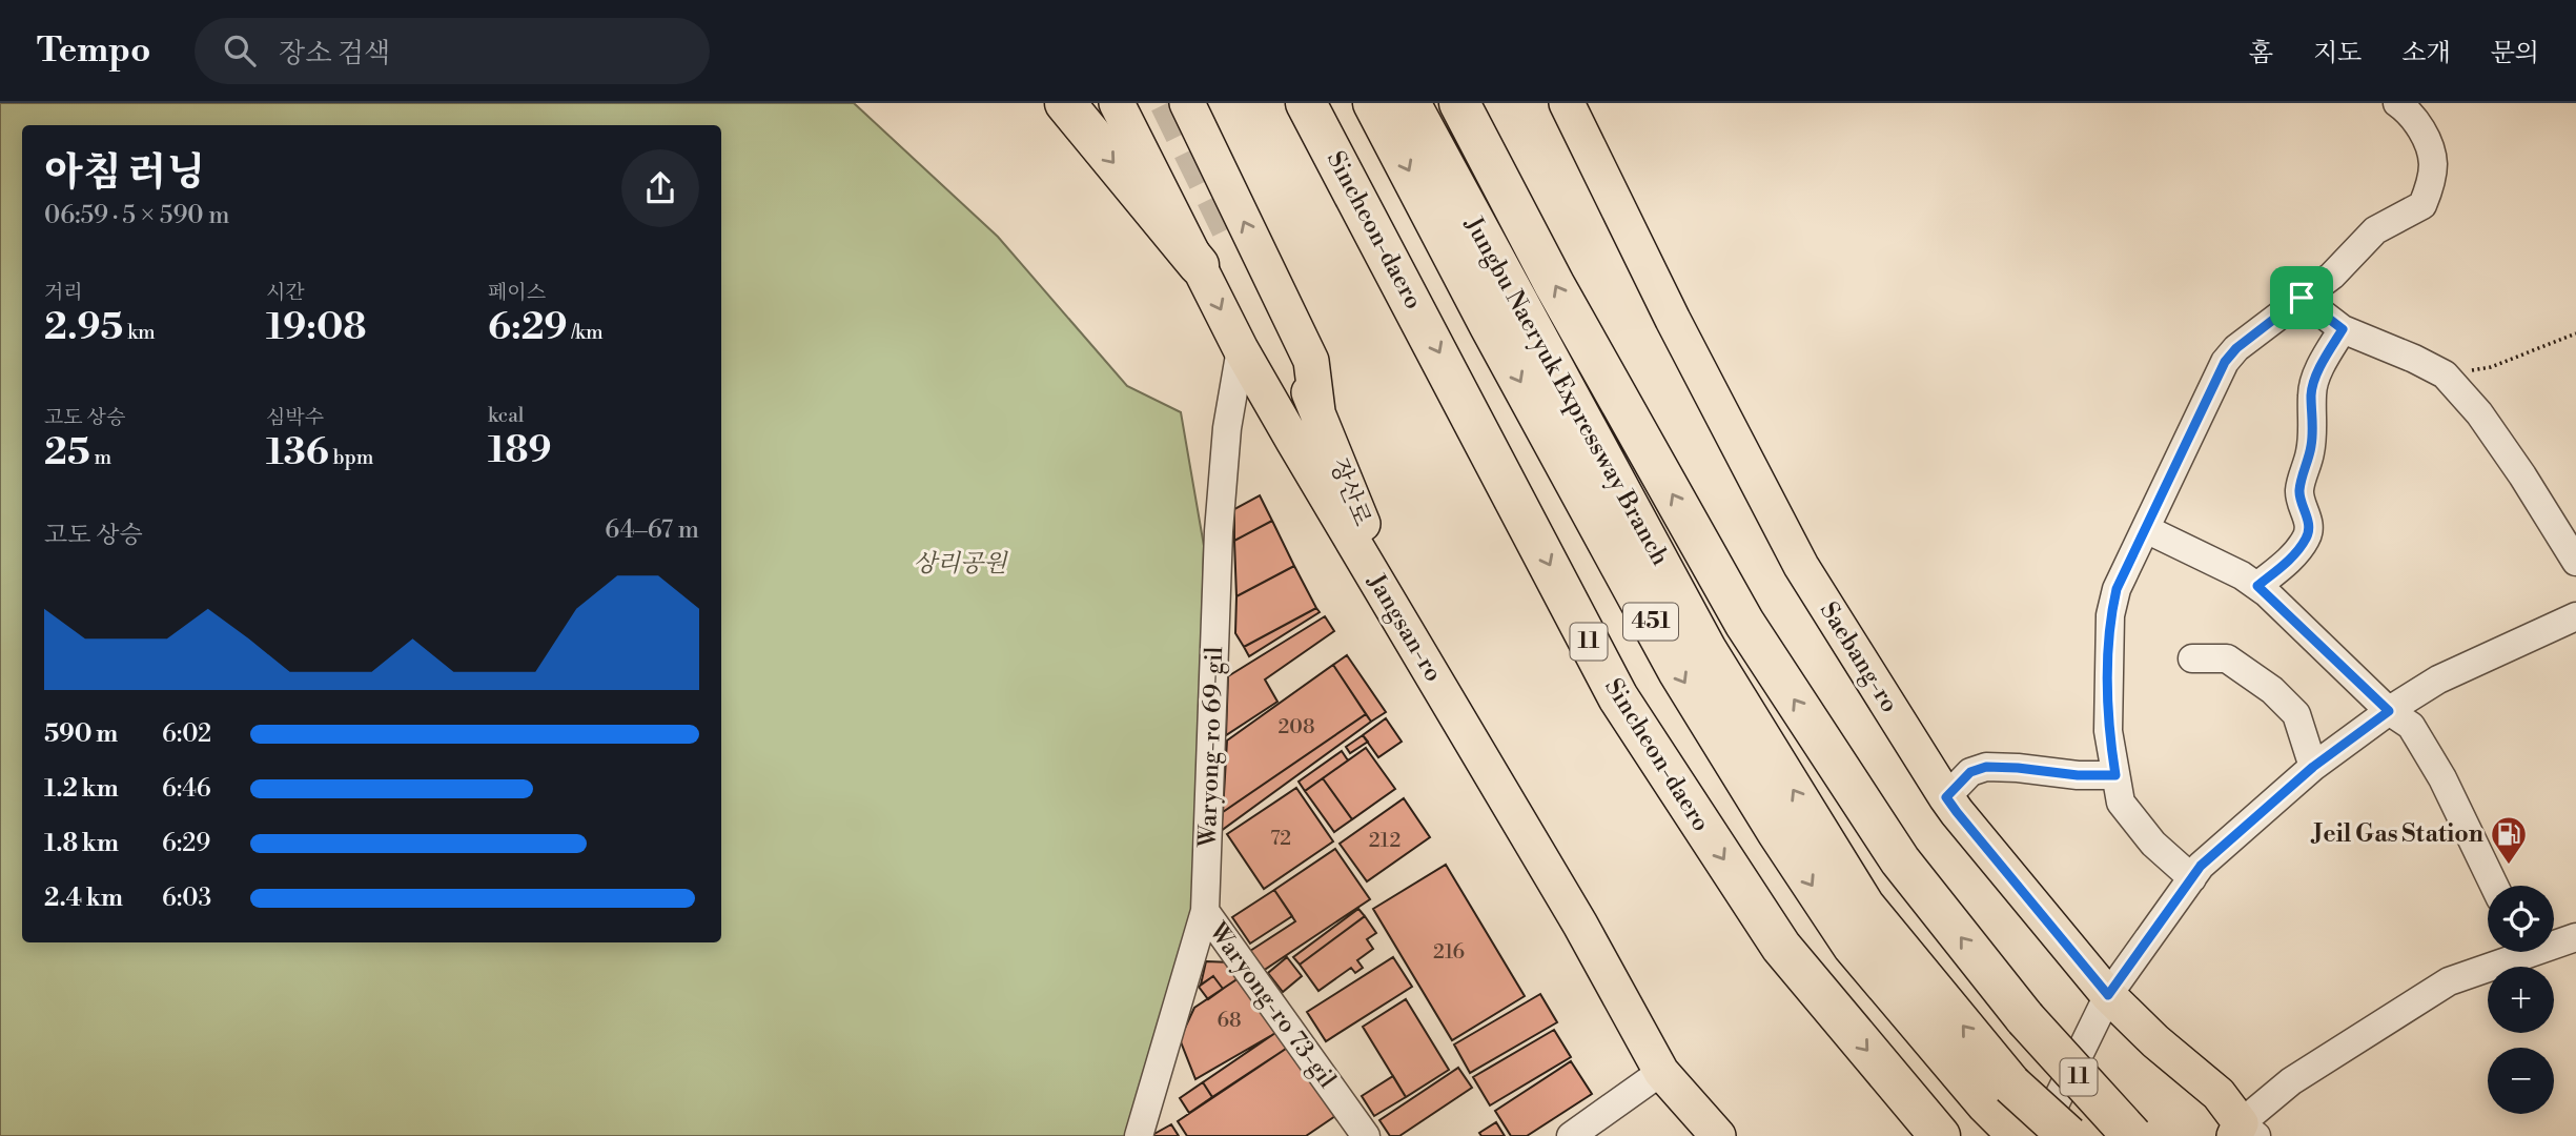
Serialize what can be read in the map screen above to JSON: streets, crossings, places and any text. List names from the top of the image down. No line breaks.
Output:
{"streets":{"highway":["Sincheon-daero","Jungbu Naeryuk Expressway Branch","451","11"],"main road":["장산로","Jangsan-ro","Saebang-ro"],"street":["Waryong-ro 69-gil","Waryong-ro 73-gil"]},"crossings":[["장산로","Jangsan-ro"],["Jangsan-ro","Waryong-ro 69-gil"],["Waryong-ro 69-gil","Waryong-ro 73-gil"]],"parks":["상리공원"],"places":{"fuel station":["Jeil Gas Station"]},"house_numbers":["208","72","212","216","68"],"page":{"header":"Tempo","search":"장소 검색","nav":["홈","지도","소개","문의"],"heading":["아침 러닝","06:59 · 5 × 590 m"],"stats":[["거리","2.95 km"],["시간","19:08"],["페이스","6:29 /km"],["고도 상승","25 m"],["심박수","136 bpm"],["kcal","189"]],"chart":["고도 상승","64–67 m"],"list":[{"name":"590 m","note":"6:02"},{"name":"1.2 km","note":"6:46"},{"name":"1.8 km","note":"6:29"},{"name":"2.4 km","note":"6:03"}],"map_buttons":["+","−"]}}
